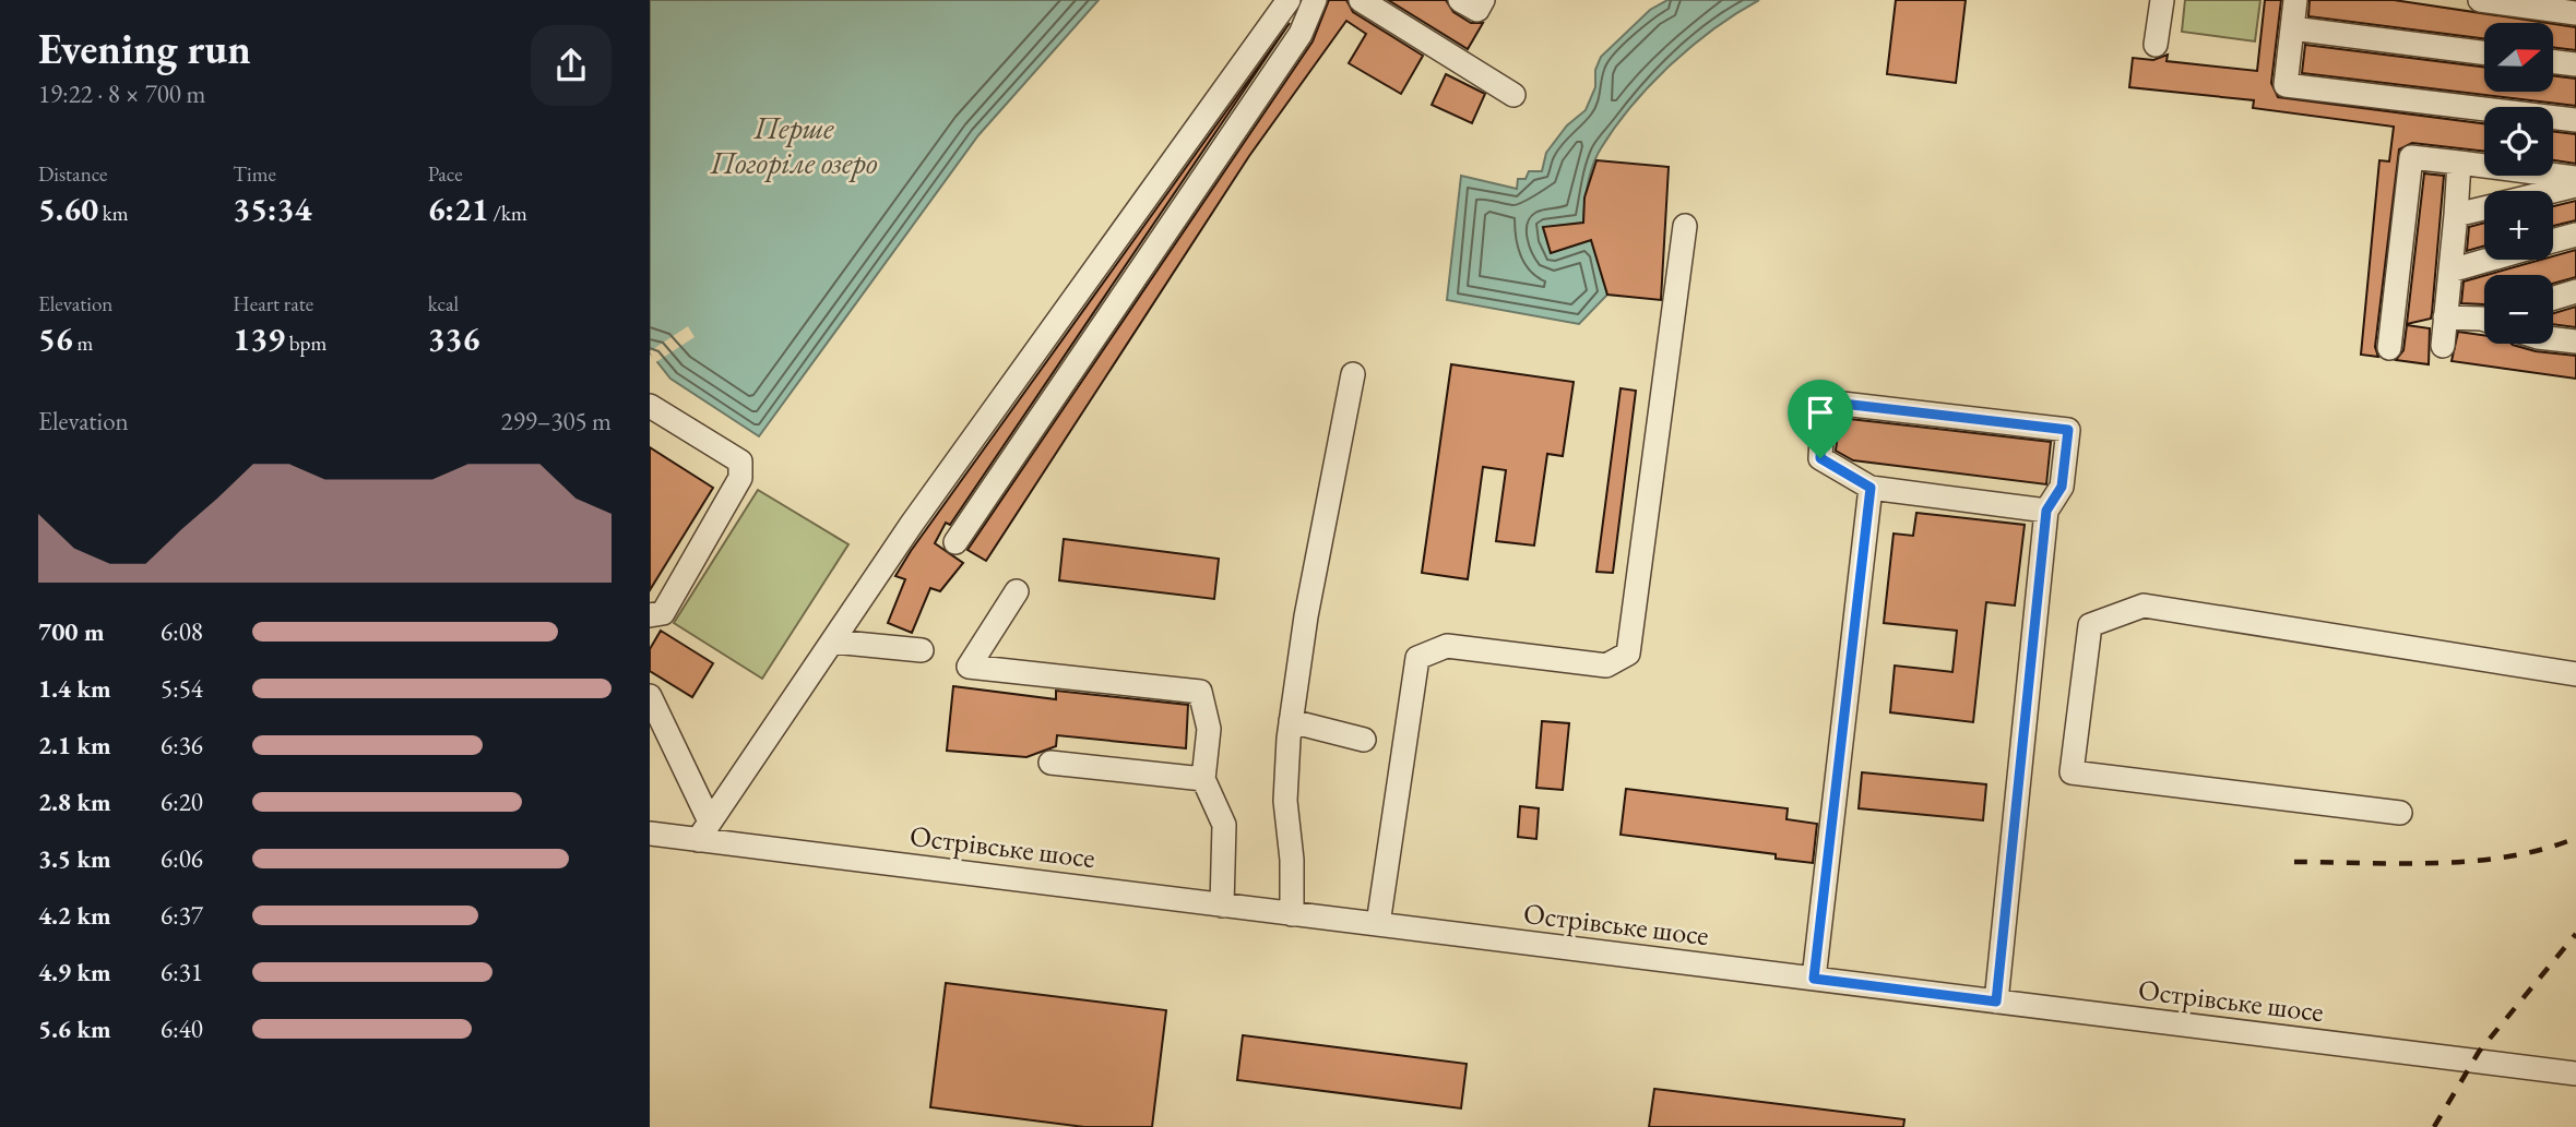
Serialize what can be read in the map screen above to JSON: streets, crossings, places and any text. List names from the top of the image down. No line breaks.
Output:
{"streets":{"street":["Острівське шосе"]},"water":["Перше Погоріле озеро"],"north":"right","page":{"heading":["Evening run","19:22 · 8 × 700 m"],"map_buttons":["+","−"],"stats":[["Distance","5.60 km"],["Time","35:34"],["Pace","6:21 /km"],["Elevation","56 m"],["Heart rate","139 bpm"],["kcal","336"]],"chart":["Elevation","299–305 m"],"list":[{"name":"700 m","note":"6:08"},{"name":"1.4 km","note":"5:54"},{"name":"2.1 km","note":"6:36"},{"name":"2.8 km","note":"6:20"},{"name":"3.5 km","note":"6:06"},{"name":"4.2 km","note":"6:37"},{"name":"4.9 km","note":"6:31"},{"name":"5.6 km","note":"6:40"}]}}
